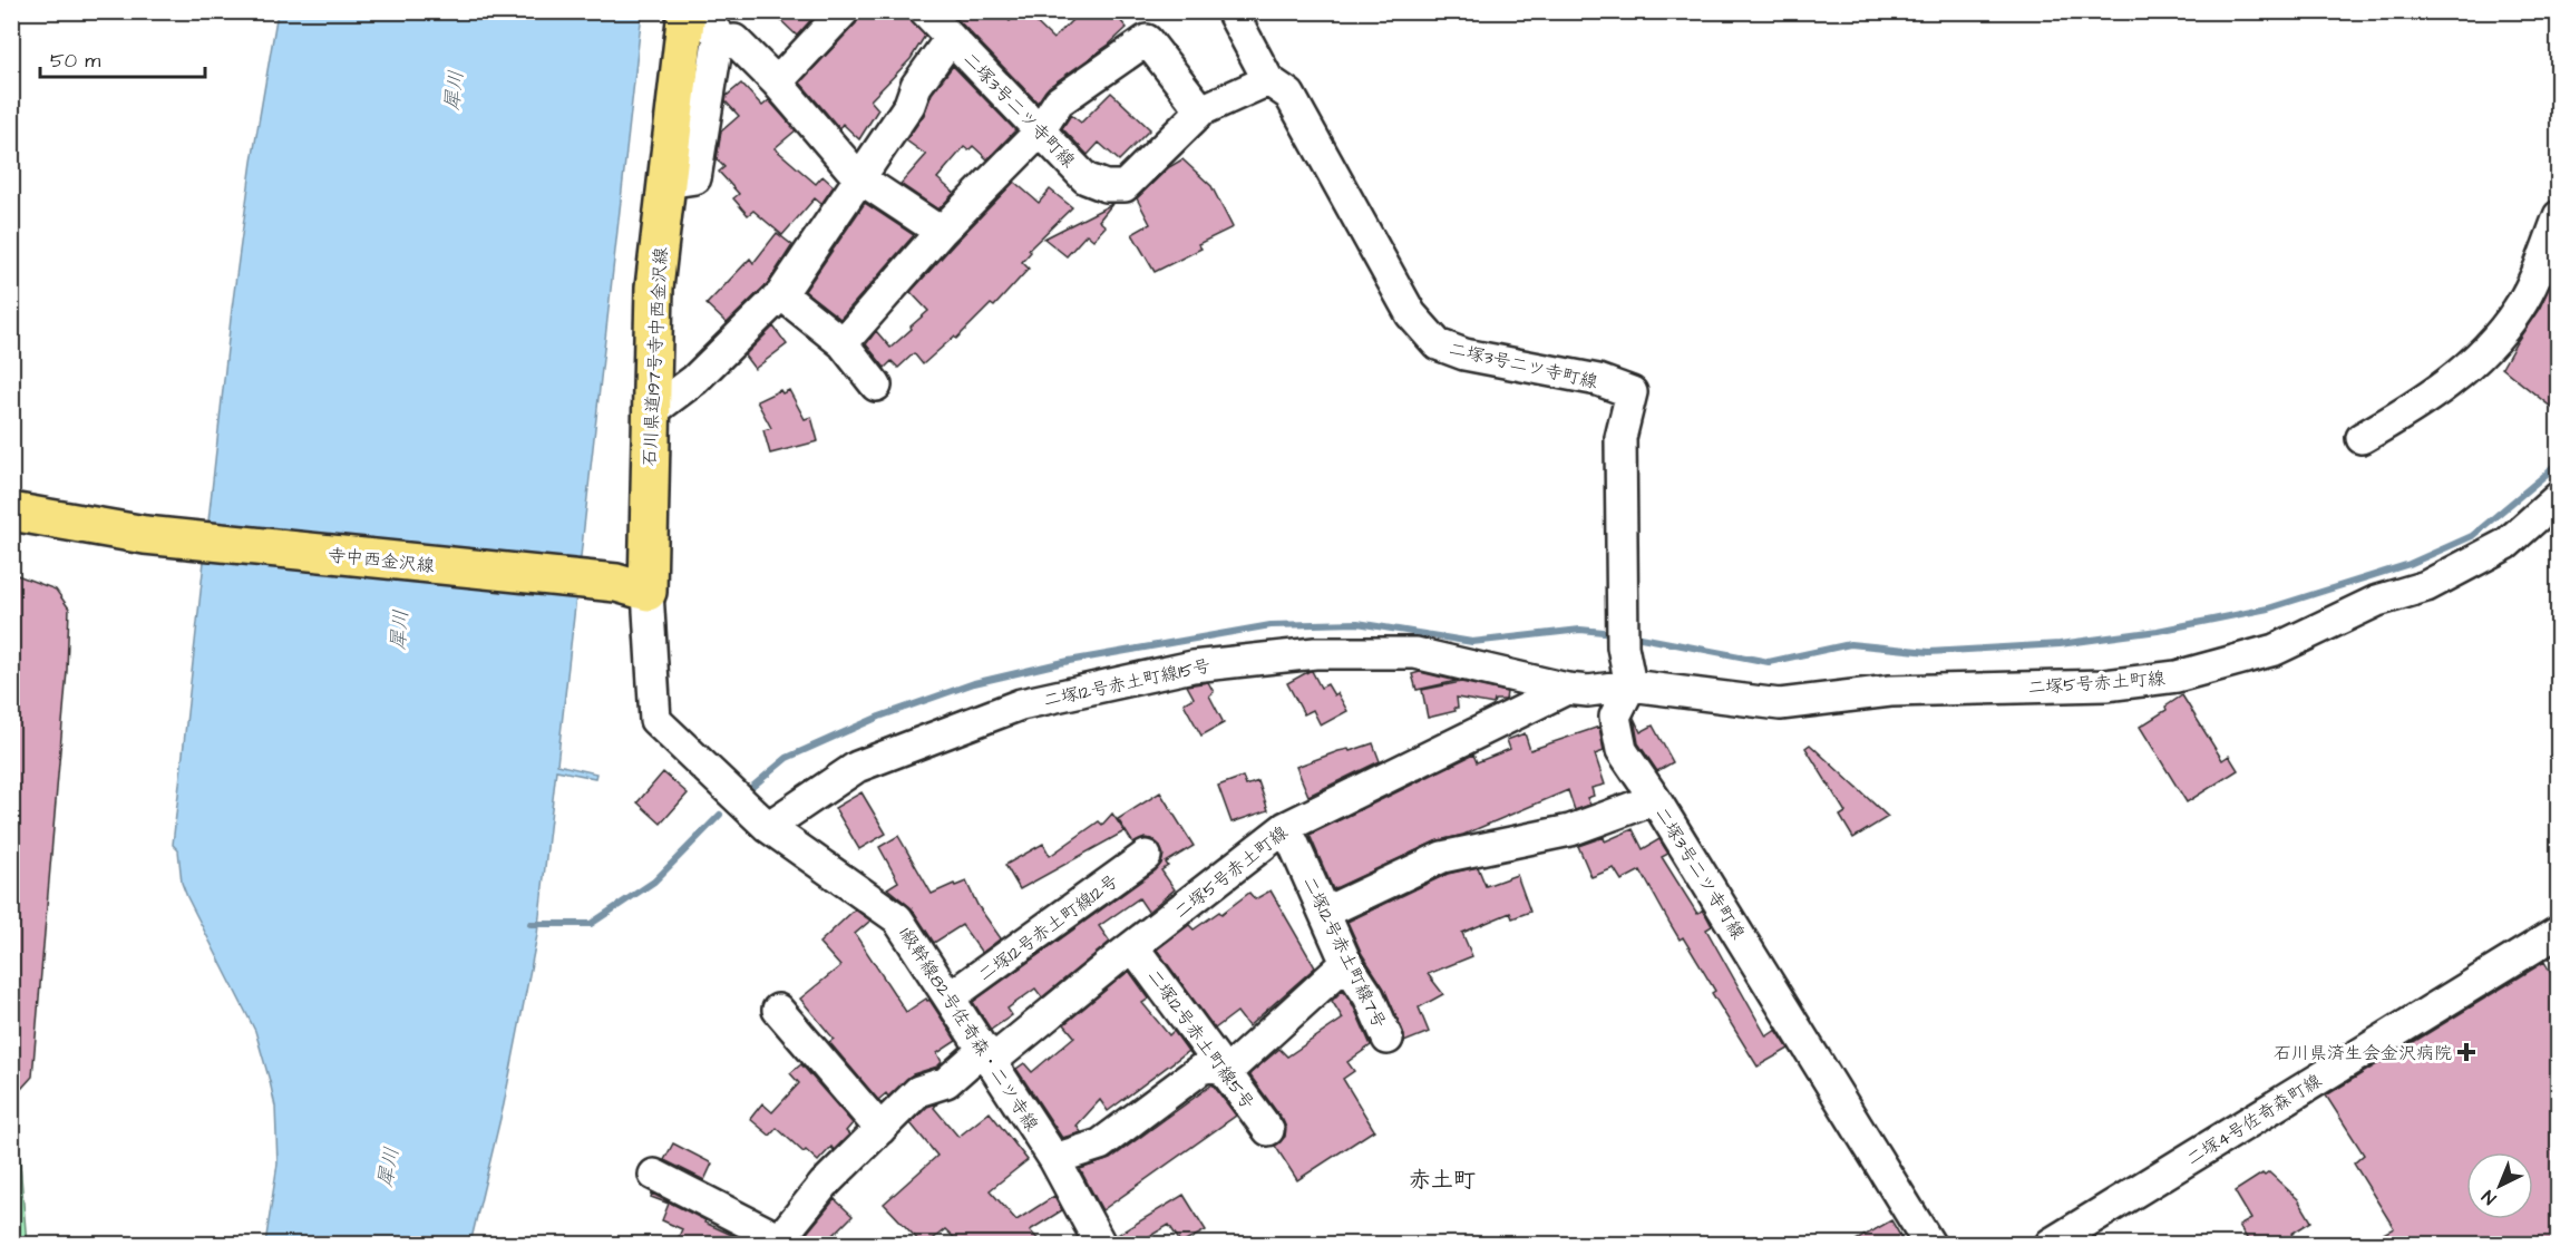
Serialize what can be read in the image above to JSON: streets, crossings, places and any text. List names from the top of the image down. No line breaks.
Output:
{"streets":{"main road":["石川県道197号寺中西金沢線","寺中西金沢線"],"street":["二塚3号二ツ寺町線","二塚12号赤土町線15号","二塚5号赤土町線","二塚12号赤土町線12号","二塚12号赤土町線7号","1級幹線82号佐奇森・二ツ寺線","二塚12号赤土町線5号","二塚4号佐奇森町線"]},"crossings":[["二塚3号二ツ寺町線","二塚12号赤土町線15号"],["二塚3号二ツ寺町線","二塚5号赤土町線"],["石川県道197号寺中西金沢線","寺中西金沢線"],["石川県道197号寺中西金沢線","1級幹線82号佐奇森・二ツ寺線"],["寺中西金沢線","1級幹線82号佐奇森・二ツ寺線"],["二塚12号赤土町線15号","二塚5号赤土町線"],["二塚12号赤土町線15号","1級幹線82号佐奇森・二ツ寺線"],["二塚5号赤土町線","二塚12号赤土町線7号"],["二塚5号赤土町線","1級幹線82号佐奇森・二ツ寺線"],["二塚5号赤土町線","二塚12号赤土町線5号"],["二塚12号赤土町線12号","1級幹線82号佐奇森・二ツ寺線"]],"districts":["赤土町"],"water":["犀川"],"places":{"health":["石川県済生会金沢病院"]},"scale_bar":"50 m","north":"bottom left"}
